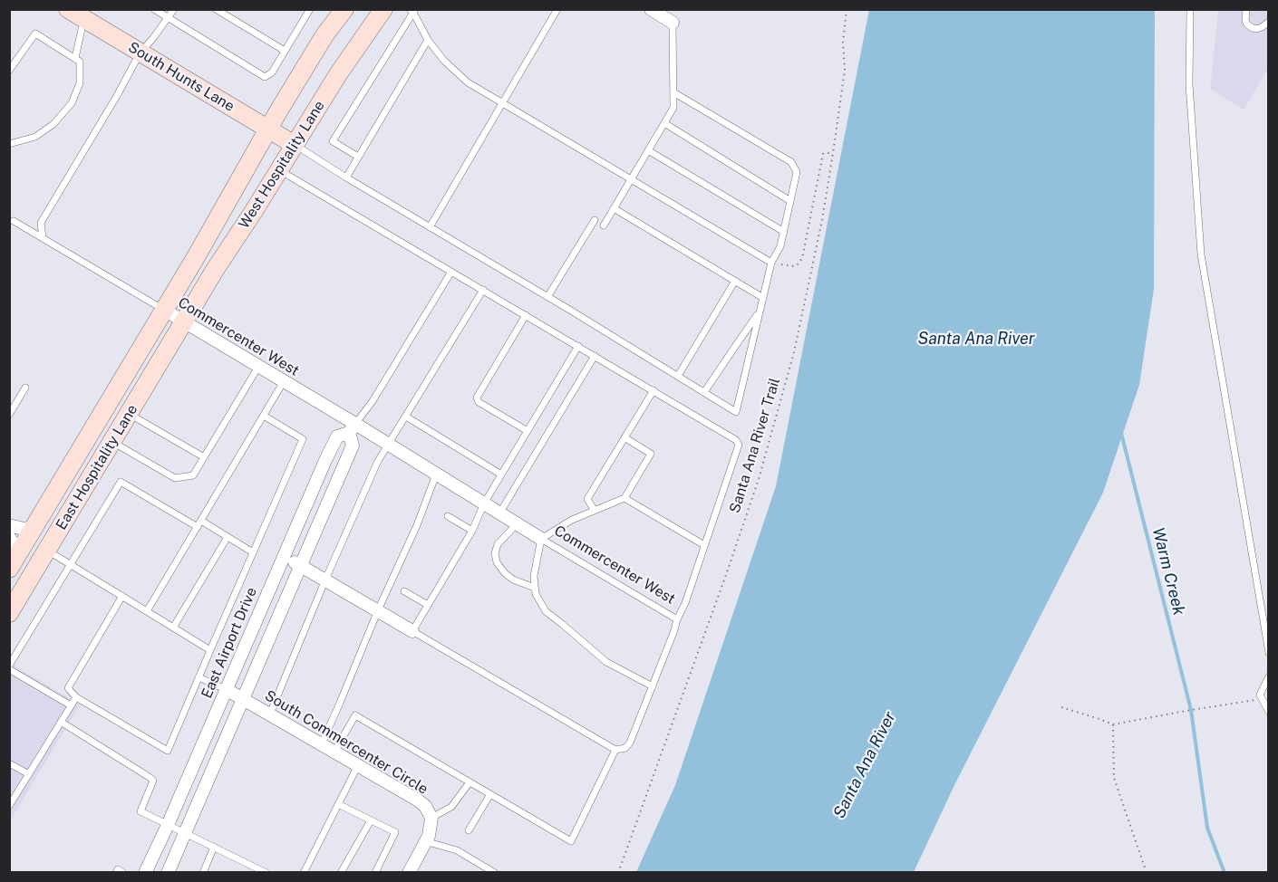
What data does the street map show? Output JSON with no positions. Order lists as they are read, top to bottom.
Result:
{
  "streets": {
    "main road": ["South Hunts Lane", "West Hospitality Lane", "East Hospitality Lane"],
    "street": ["Commercenter West", "East Airport Drive", "South Commercenter Circle"],
    "path": ["Santa Ana River Trail"]
  },
  "crossings": [
    ["South Hunts Lane", "West Hospitality Lane"],
    ["West Hospitality Lane", "Commercenter West"],
    ["West Hospitality Lane", "East Hospitality Lane"],
    ["Commercenter West", "East Hospitality Lane"],
    ["Commercenter West", "East Airport Drive"],
    ["East Airport Drive", "South Commercenter Circle"]
  ],
  "water": ["Santa Ana River", "Warm Creek"]
}
